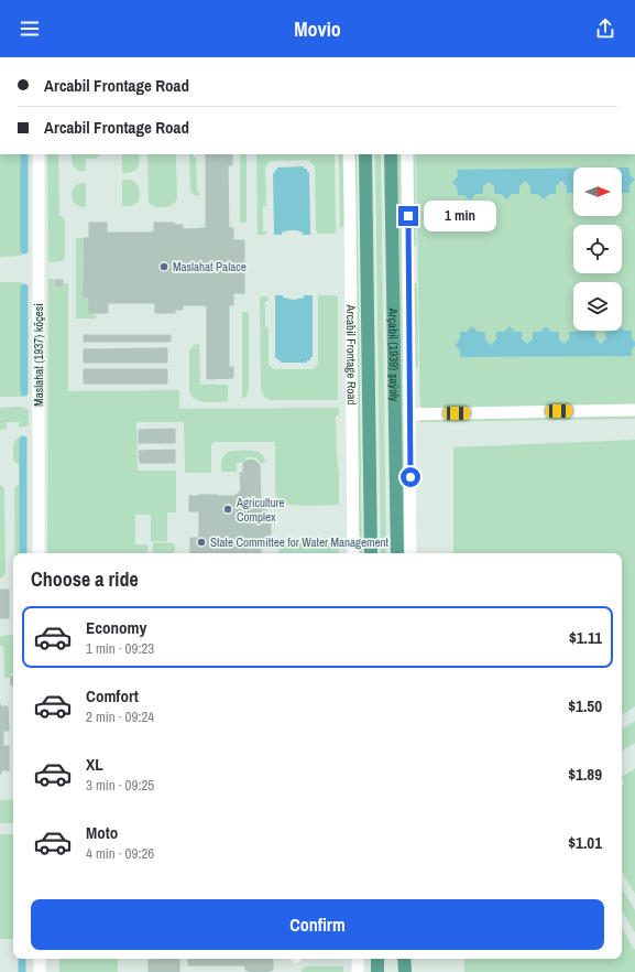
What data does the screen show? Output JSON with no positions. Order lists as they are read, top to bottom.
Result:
{
  "streets": {
    "main road": ["Arçabil (1939) şaýoly"],
    "street": ["Maslahat (1937) köçesi", "Arcabil Frontage Road"]
  },
  "places": ["Maslahat Palace", "Agriculture Complex", "State Committee for Water Management"],
  "north": "right",
  "page": {
    "header": "Movio",
    "banner": ["Arcabil Frontage Road", "Arcabil Frontage Road"],
    "bubble": "1 min",
    "heading": "Choose a ride",
    "list": [
      {
        "name": "Economy",
        "note": "1 min · 09:23",
        "value": "$1.11"
      },
      {
        "name": "Comfort",
        "note": "2 min · 09:24",
        "value": "$1.50"
      },
      {
        "name": "XL",
        "note": "3 min · 09:25",
        "value": "$1.89"
      },
      {
        "name": "Moto",
        "note": "4 min · 09:26",
        "value": "$1.01"
      }
    ],
    "buttons": "Confirm"
  }
}
